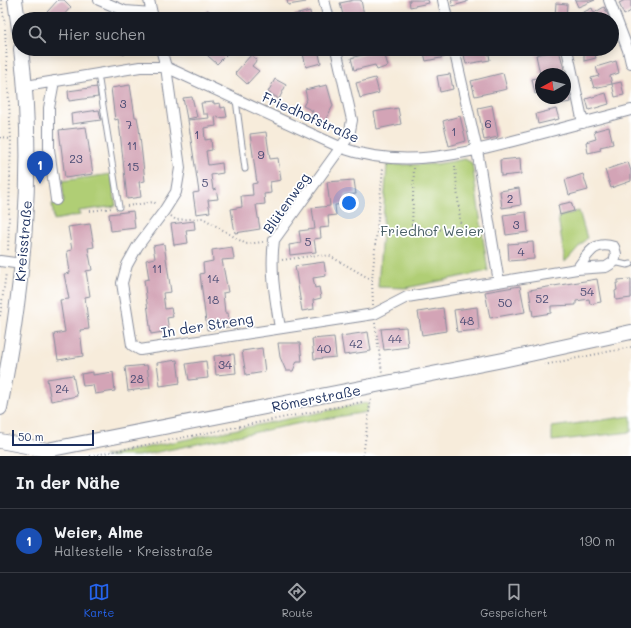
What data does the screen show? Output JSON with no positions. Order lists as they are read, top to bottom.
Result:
{
  "streets": {
    "street": [
      "Friedhofstraße",
      "Blütenweg",
      "Kreisstraße",
      "In der Streng",
      "Römerstraße"
    ]
  },
  "crossings": [
    ["Friedhofstraße", "Blütenweg"],
    ["Friedhofstraße", "Kreisstraße"],
    ["Friedhofstraße", "In der Streng"],
    ["Blütenweg", "In der Streng"]
  ],
  "parks": ["Friedhof Weier"],
  "house_numbers": [
    "3",
    "6",
    "7",
    "1",
    "1",
    "11",
    "9",
    "23",
    "15",
    "5",
    "2",
    "3",
    "5",
    "4",
    "11",
    "14",
    "54",
    "52",
    "18",
    "50",
    "48",
    "44",
    "42",
    "40",
    "34",
    "28",
    "24"
  ],
  "scale_bar": "50 m",
  "north": "left",
  "page": {
    "search": "Hier suchen",
    "pins": "1",
    "scale": "50 m",
    "heading": "In der Nähe",
    "list": [
      {
        "mark": "1",
        "name": "Weier, Alme",
        "note": "Haltestelle · Kreisstraße",
        "value": "190 m"
      }
    ],
    "nav": ["Karte", "Route", "Gespeichert"]
  }
}
